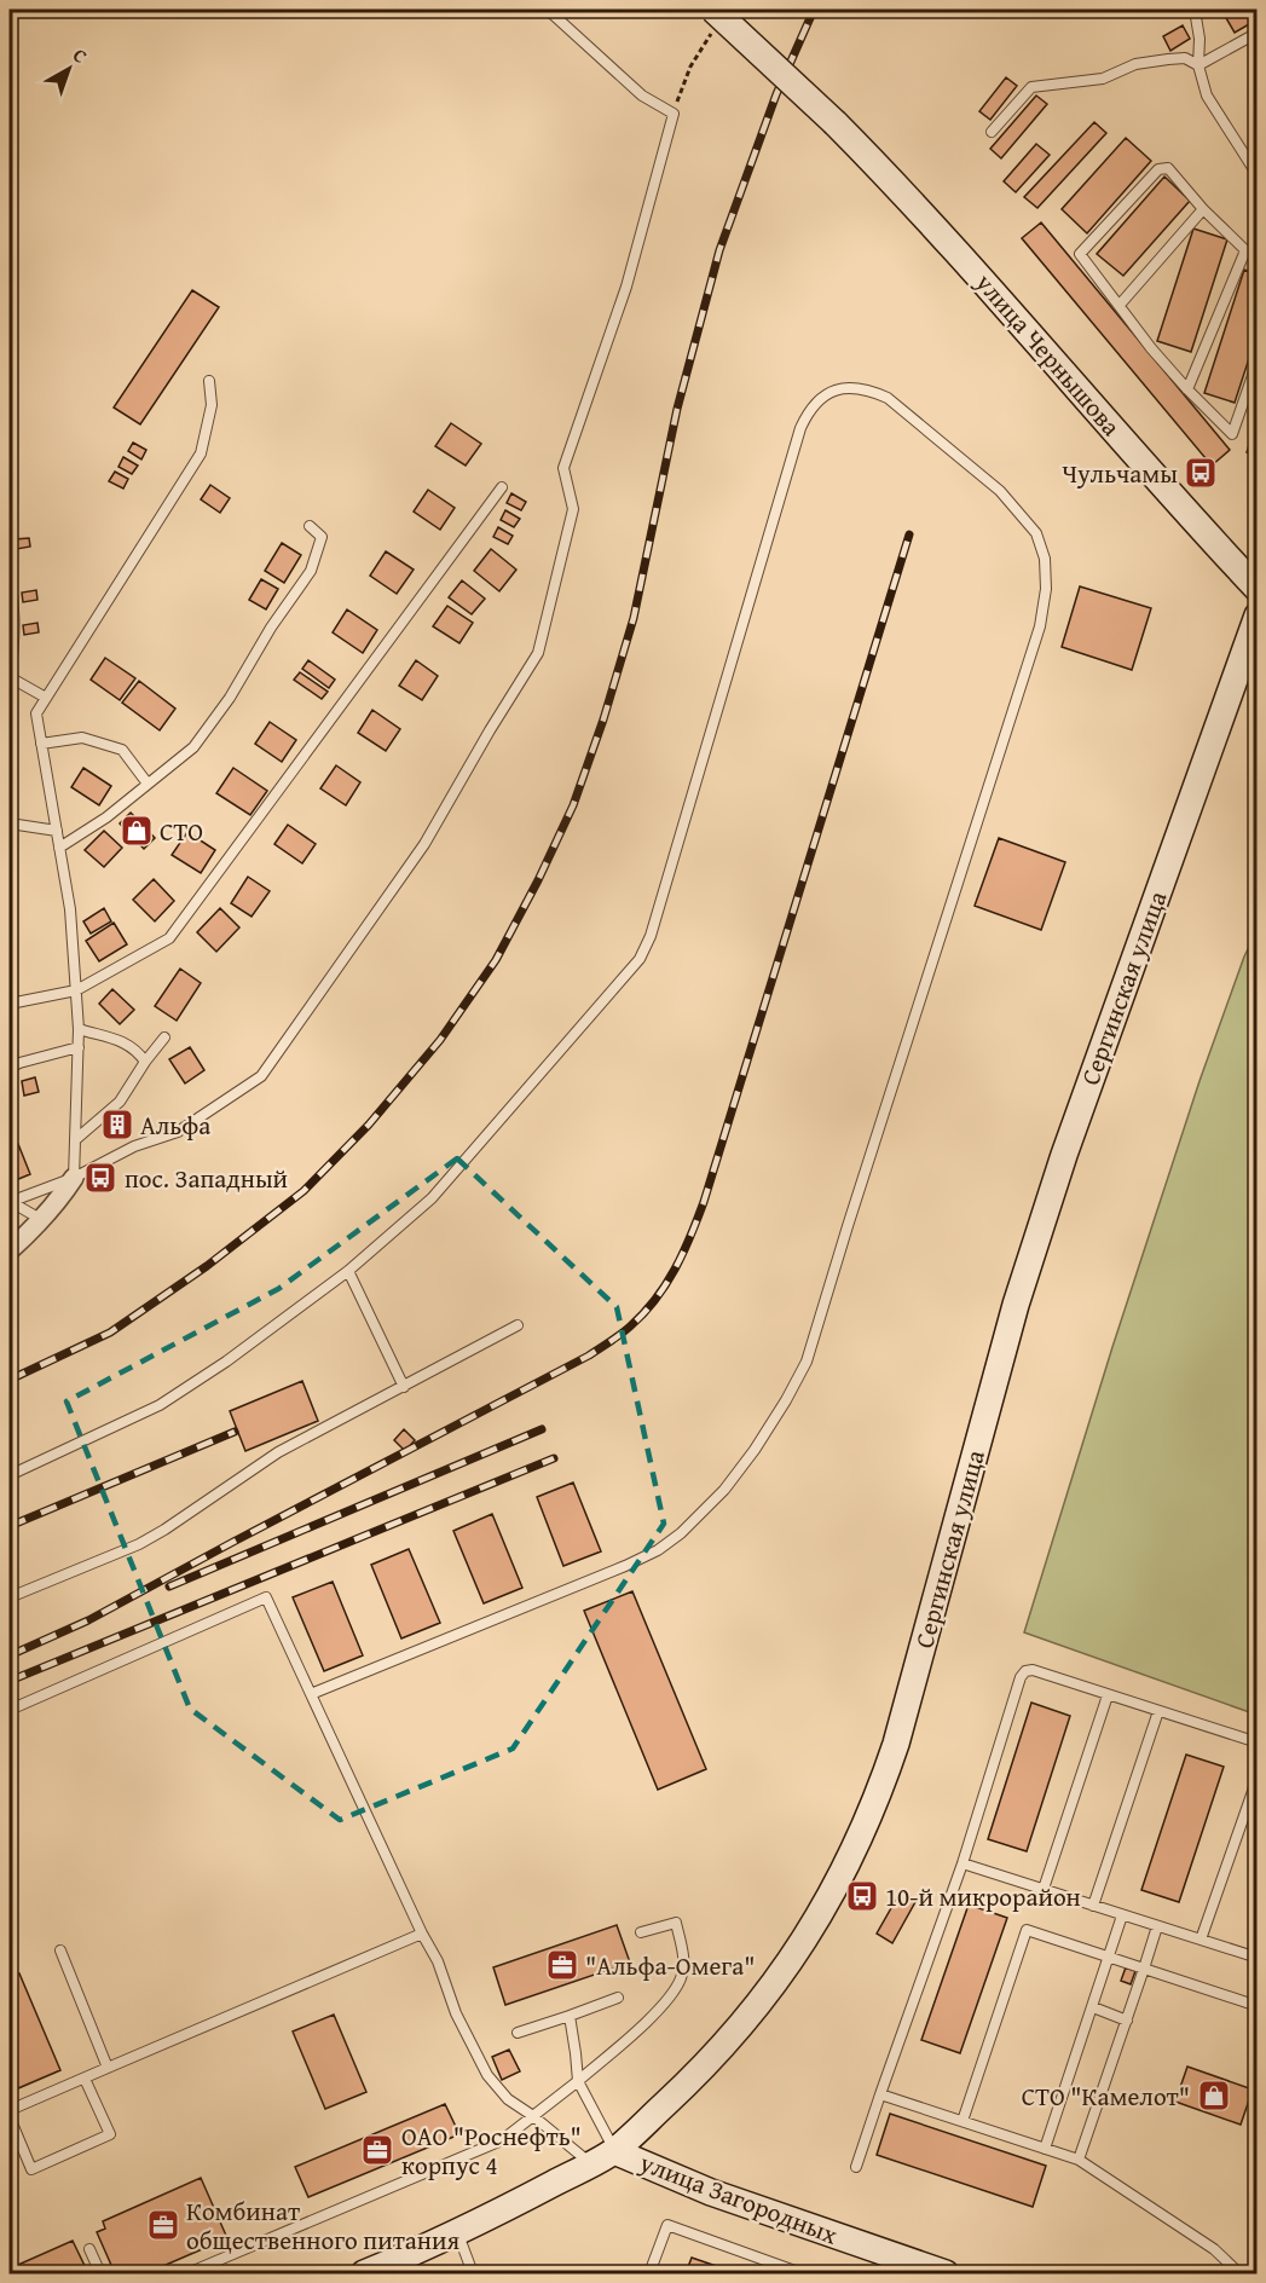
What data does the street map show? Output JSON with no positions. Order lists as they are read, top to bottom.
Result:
{
  "streets": {
    "main road": ["улица Чернышова", "Сергинская улица", "улица Загородных"]
  },
  "crossings": [
    ["Сергинская улица", "улица Загородных"]
  ],
  "places": {
    "bus stop": ["Чульчамы", "пос. Западный", "10-й микрорайон"],
    "shop": ["СТО", "СТО \"Камелот\""],
    "building": ["Альфа"],
    "office": ["\"Альфа-Омега\"", "ОАО \"Роснефть\" корпус 4", "Комбинат общественного питания"]
  },
  "north": "top right"
}
